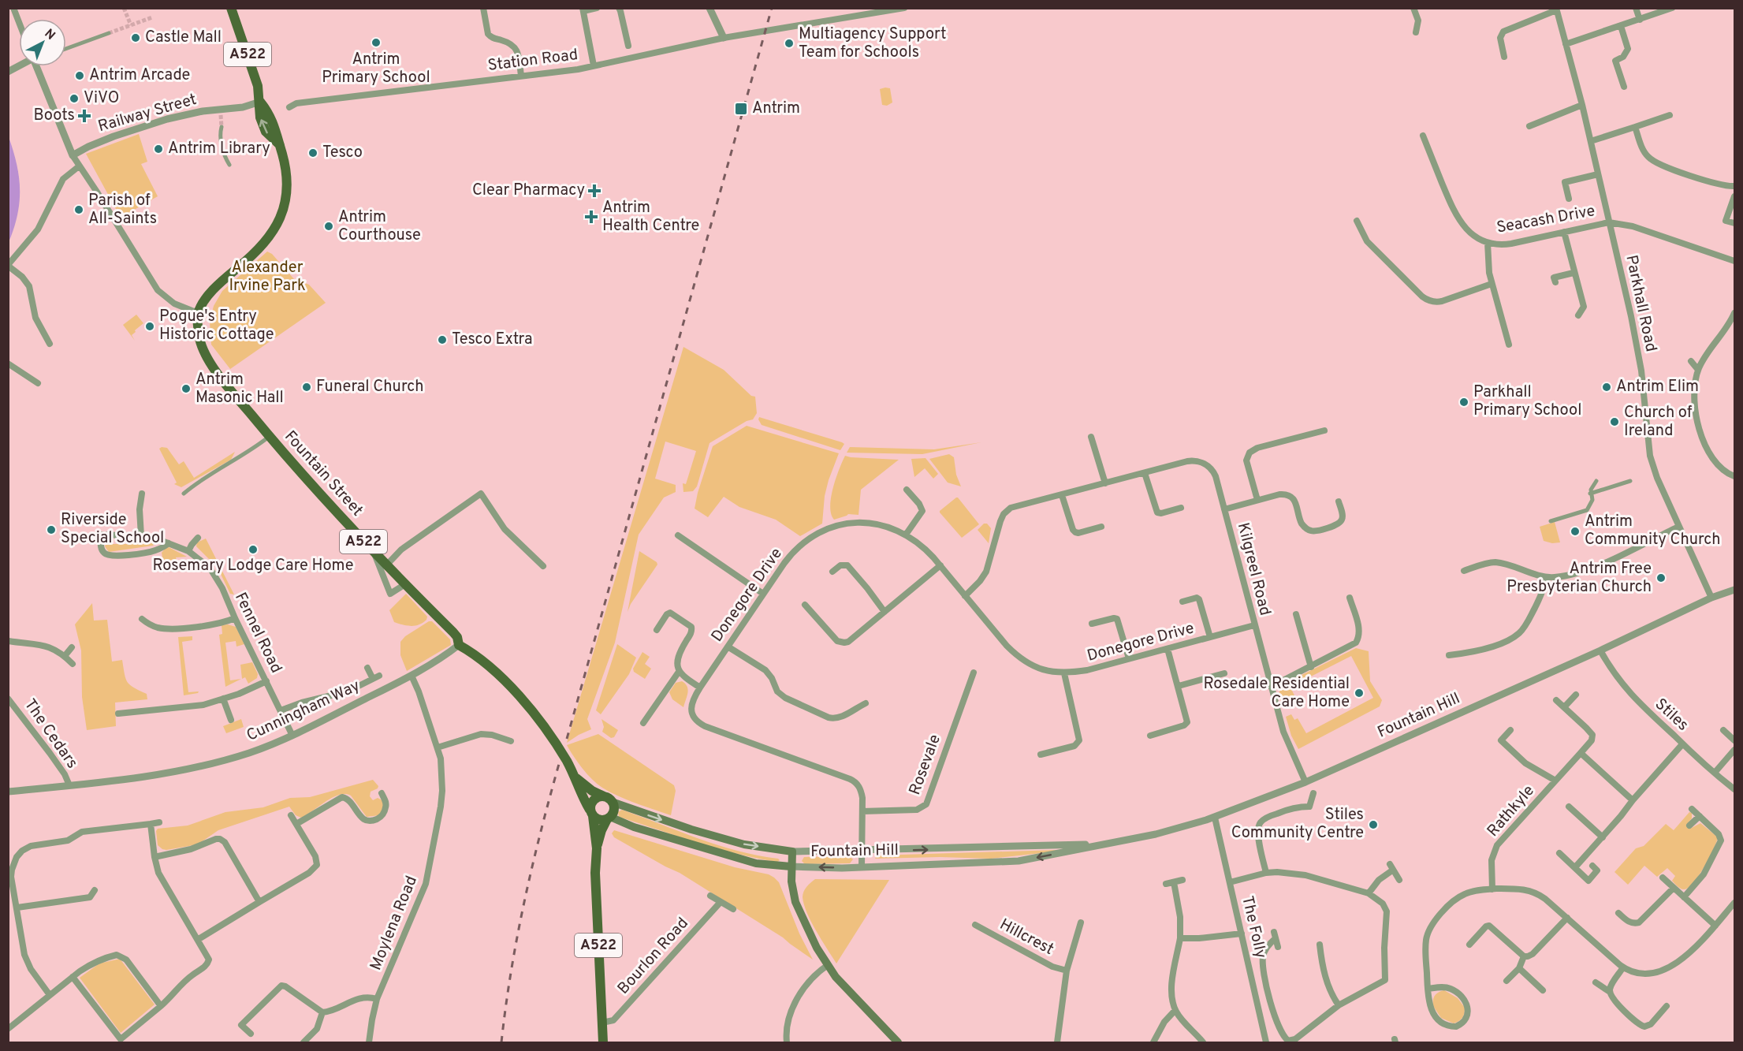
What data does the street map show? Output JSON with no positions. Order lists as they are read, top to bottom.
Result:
{
  "streets": {
    "main road": ["A522", "Fountain Street", "Fountain Hill"],
    "street": [
      "Station Road",
      "Railway Street",
      "Seacash Drive",
      "Parkhall Road",
      "Kilgreel Road",
      "Donegore Drive",
      "Fennel Road",
      "Cunningham Way",
      "Stiles",
      "The Cedars",
      "Rosevale",
      "Rathkyle",
      "Moylena Road",
      "The Folly",
      "Hillcrest",
      "Bourlon Road"
    ]
  },
  "crossings": [
    ["A522", "Railway Street"],
    ["A522", "Fountain Street"],
    ["A522", "Fountain Hill"],
    ["A522", "Bourlon Road"],
    ["Seacash Drive", "Parkhall Road"],
    ["Parkhall Road", "Fountain Hill"],
    ["Fountain Street", "Cunningham Way"],
    ["Fountain Street", "Fountain Hill"],
    ["Kilgreel Road", "Donegore Drive"],
    ["Kilgreel Road", "Fountain Hill"],
    ["Donegore Drive", "Fountain Hill"],
    ["Donegore Drive", "Rosevale"],
    ["Fennel Road", "Cunningham Way"],
    ["Cunningham Way", "The Cedars"],
    ["Cunningham Way", "Moylena Road"],
    ["Stiles", "Fountain Hill"],
    ["Fountain Hill", "The Folly"]
  ],
  "parks": ["Alexander Irvine Park"],
  "places": {
    "other": [
      "Castle Mall",
      "Antrim Primary School",
      "Multiagency Support Team for Schools",
      "Antrim Arcade",
      "ViVO",
      "Antrim Library",
      "Tesco",
      "Parish of All-Saints",
      "Antrim Courthouse",
      "Pogue's Entry Historic Cottage",
      "Tesco Extra",
      "Funeral Church",
      "Antrim Elim",
      "Antrim Masonic Hall",
      "Parkhall Primary School",
      "Church of Ireland",
      "Riverside Special School",
      "Antrim Community Church",
      "Rosemary Lodge Care Home",
      "Antrim Free Presbyterian Church",
      "Rosedale Residential Care Home",
      "Stiles Community Centre"
    ],
    "transit": ["Antrim"],
    "health": ["Boots", "Clear Pharmacy", "Antrim Health Centre"]
  },
  "north": "top right"
}
